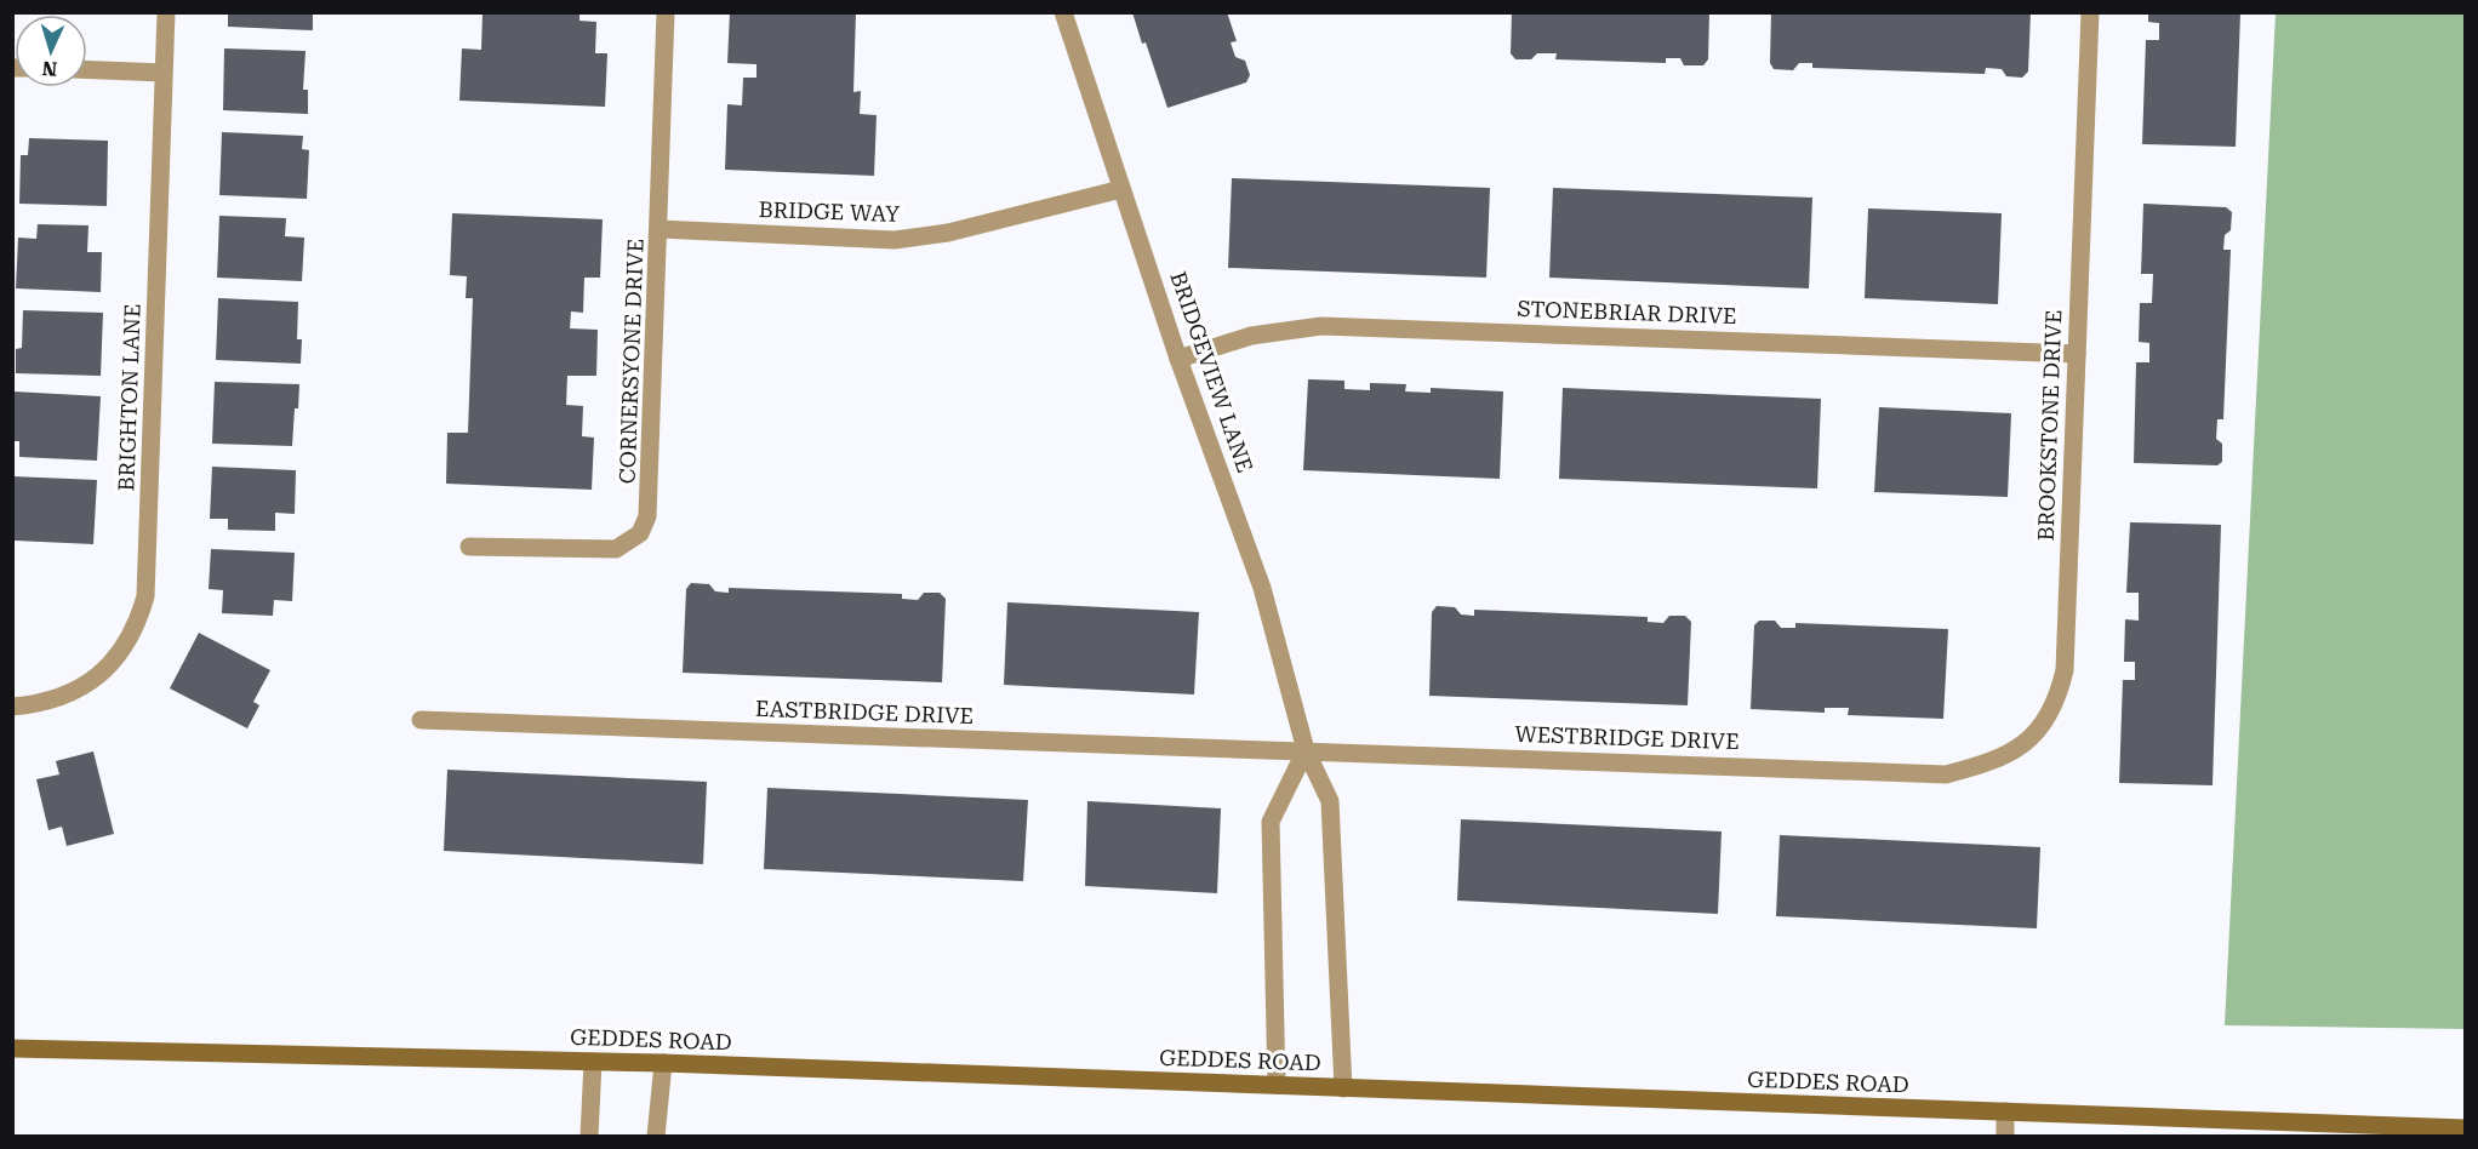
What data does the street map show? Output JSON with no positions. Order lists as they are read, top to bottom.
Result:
{
  "streets": {
    "main road": ["GEDDES ROAD"],
    "street": [
      "BRIDGE WAY",
      "STONEBRIAR DRIVE",
      "CORNERSYONE DRIVE",
      "BRIDGEVIEW LANE",
      "BRIGHTON LANE",
      "BROOKSTONE DRIVE",
      "EASTBRIDGE DRIVE",
      "WESTBRIDGE DRIVE"
    ]
  },
  "crossings": [
    ["BRIDGE WAY", "CORNERSYONE DRIVE"],
    ["BRIDGE WAY", "BRIDGEVIEW LANE"],
    ["STONEBRIAR DRIVE", "BRIDGEVIEW LANE"],
    ["STONEBRIAR DRIVE", "BROOKSTONE DRIVE"],
    ["BRIDGEVIEW LANE", "EASTBRIDGE DRIVE"],
    ["BRIDGEVIEW LANE", "WESTBRIDGE DRIVE"],
    ["BRIDGEVIEW LANE", "GEDDES ROAD"],
    ["BROOKSTONE DRIVE", "WESTBRIDGE DRIVE"],
    ["EASTBRIDGE DRIVE", "WESTBRIDGE DRIVE"]
  ],
  "north": "bottom"
}
